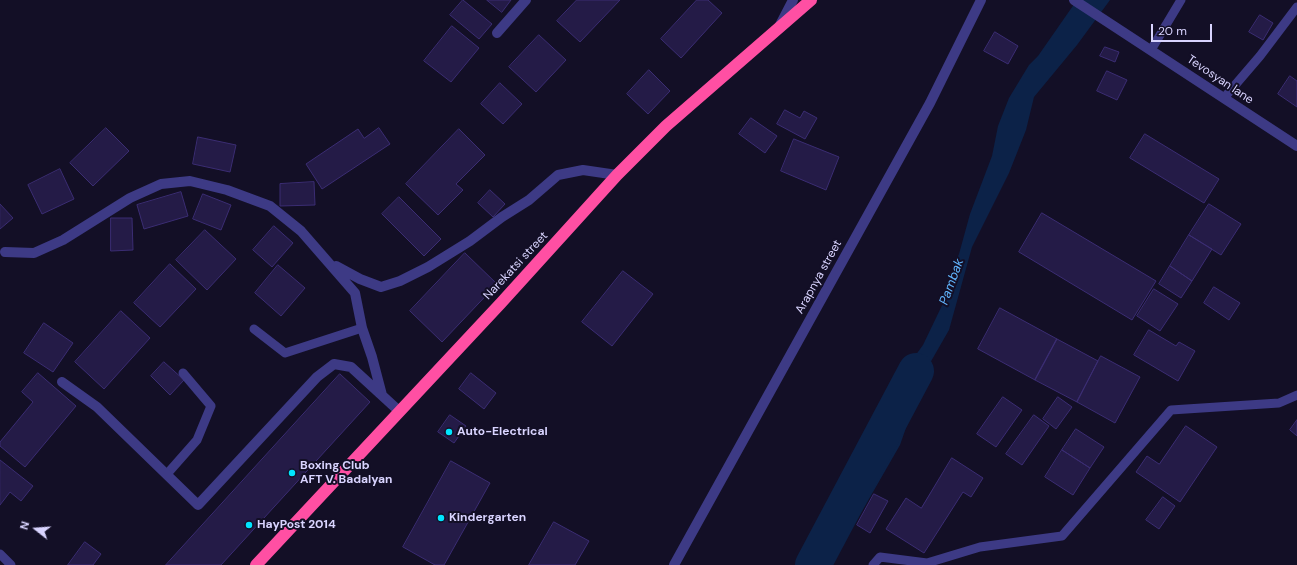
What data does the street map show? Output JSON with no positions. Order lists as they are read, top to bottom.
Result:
{
  "streets": {
    "highway": ["Narekatsi street"],
    "street": ["Tevosyan lane", "Arapnya street"]
  },
  "water": ["Pambak"],
  "places": [
    "Auto-Electrical",
    "Boxing Club AFT V. Badalyan",
    "Kindergarten",
    "HayPost 2014"
  ],
  "scale_bar": "20 m",
  "north": "left"
}
